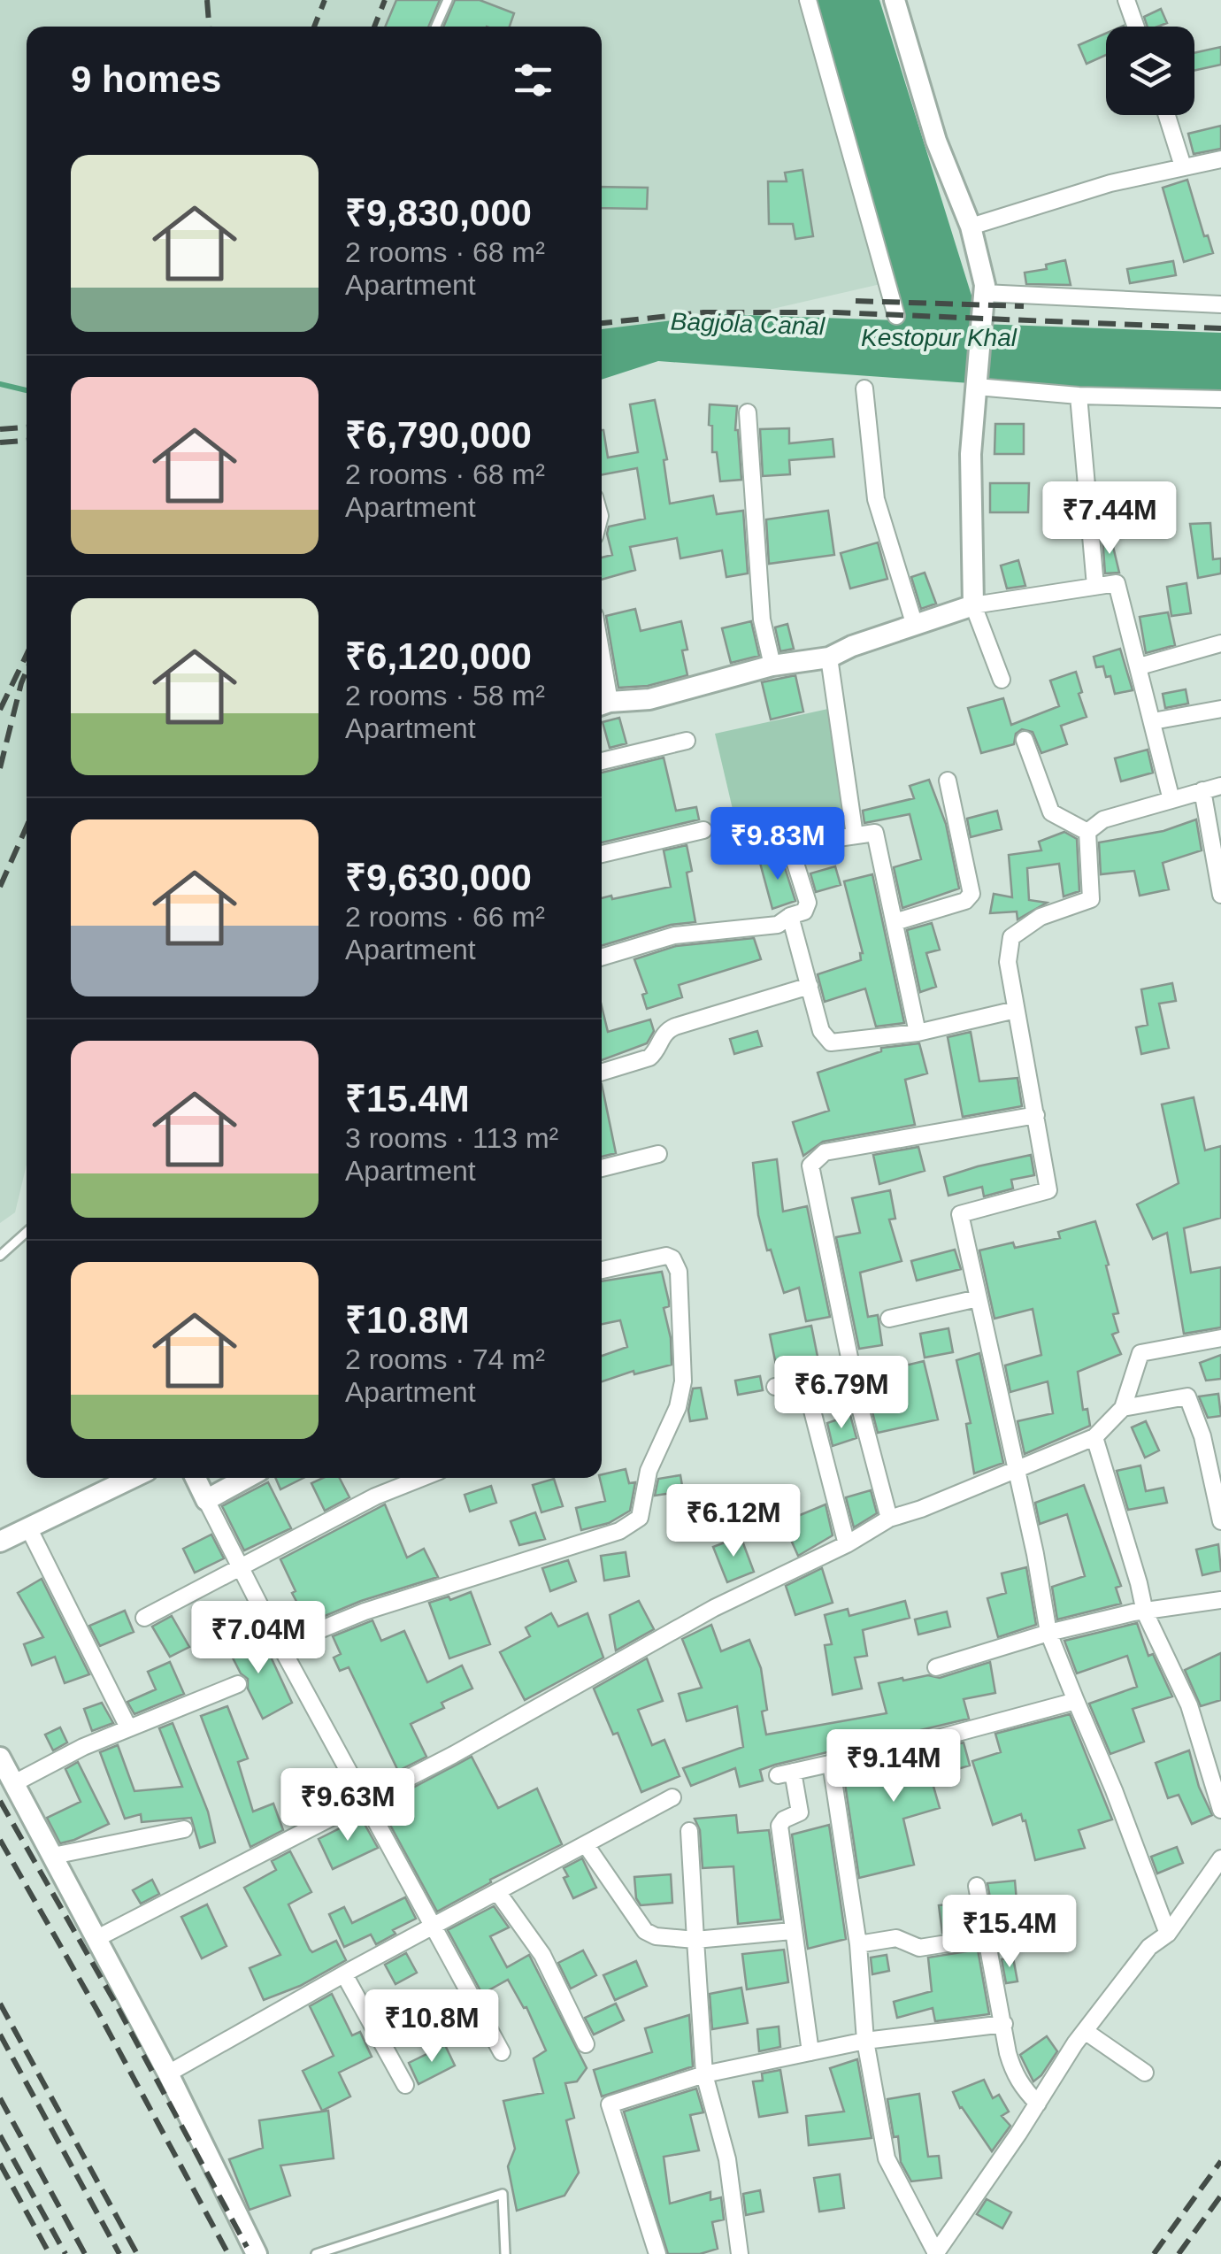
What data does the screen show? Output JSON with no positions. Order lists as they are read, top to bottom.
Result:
{
  "water": ["Bagjola Canal", "Kestopur Khal"],
  "page": {
    "heading": "9 homes",
    "list": [
      {
        "name": "₹9,830,000",
        "note": "2 rooms · 68 m² · Apartment"
      },
      {
        "name": "₹6,790,000",
        "note": "2 rooms · 68 m² · Apartment"
      },
      {
        "name": "₹6,120,000",
        "note": "2 rooms · 58 m² · Apartment"
      },
      {
        "name": "₹9,630,000",
        "note": "2 rooms · 66 m² · Apartment"
      },
      {
        "name": "₹15.4M",
        "note": "3 rooms · 113 m² · Apartment"
      },
      {
        "name": "₹10.8M",
        "note": "2 rooms · 74 m² · Apartment"
      }
    ],
    "price": [
      "₹7.44M",
      "₹9.83M",
      "₹6.79M",
      "₹6.12M",
      "₹7.04M",
      "₹9.14M",
      "₹9.63M",
      "₹15.4M",
      "₹10.8M"
    ]
  }
}
